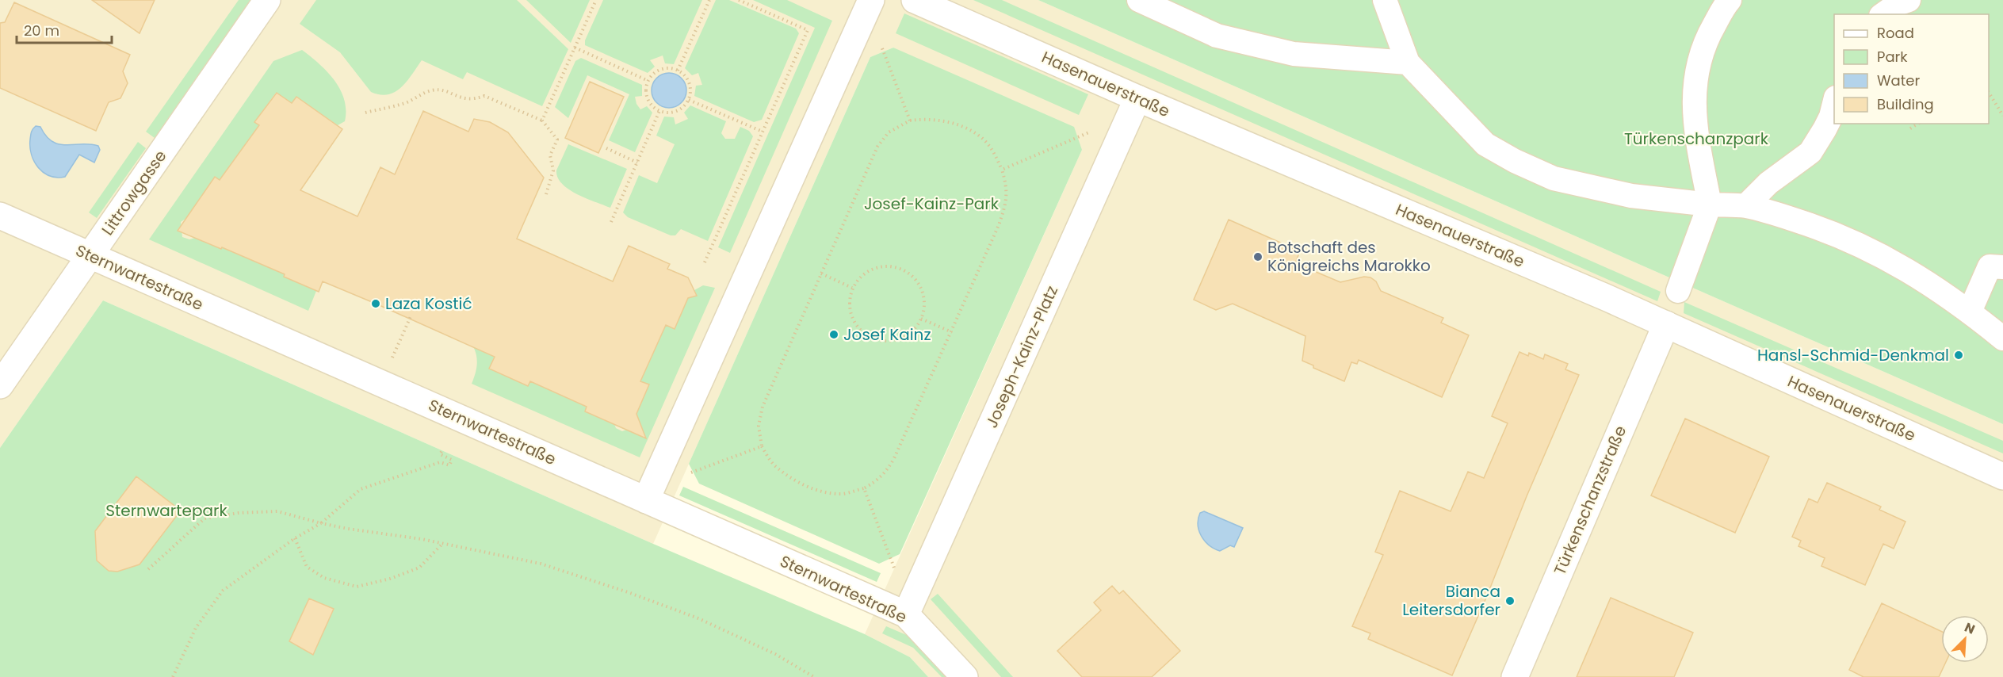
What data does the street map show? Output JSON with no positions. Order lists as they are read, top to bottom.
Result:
{
  "streets": {
    "street": [
      "Hasenauerstraße",
      "Littrowgasse",
      "Sternwartestraße",
      "Joseph-Kainz-Platz",
      "Türkenschanzstraße"
    ]
  },
  "crossings": [
    ["Hasenauerstraße", "Joseph-Kainz-Platz"],
    ["Hasenauerstraße", "Türkenschanzstraße"],
    ["Littrowgasse", "Sternwartestraße"],
    ["Sternwartestraße", "Joseph-Kainz-Platz"]
  ],
  "parks": ["Türkenschanzpark", "Josef-Kainz-Park", "Sternwartepark"],
  "places": [
    "Botschaft des Königreichs Marokko",
    "Laza Kostić",
    "Josef Kainz",
    "Hansl-Schmid-Denkmal",
    "Bianca Leitersdorfer"
  ],
  "legend": [
    "Road",
    "Park",
    "Water",
    "Building"
  ],
  "scale_bar": "20 m",
  "north": "top right"
}
